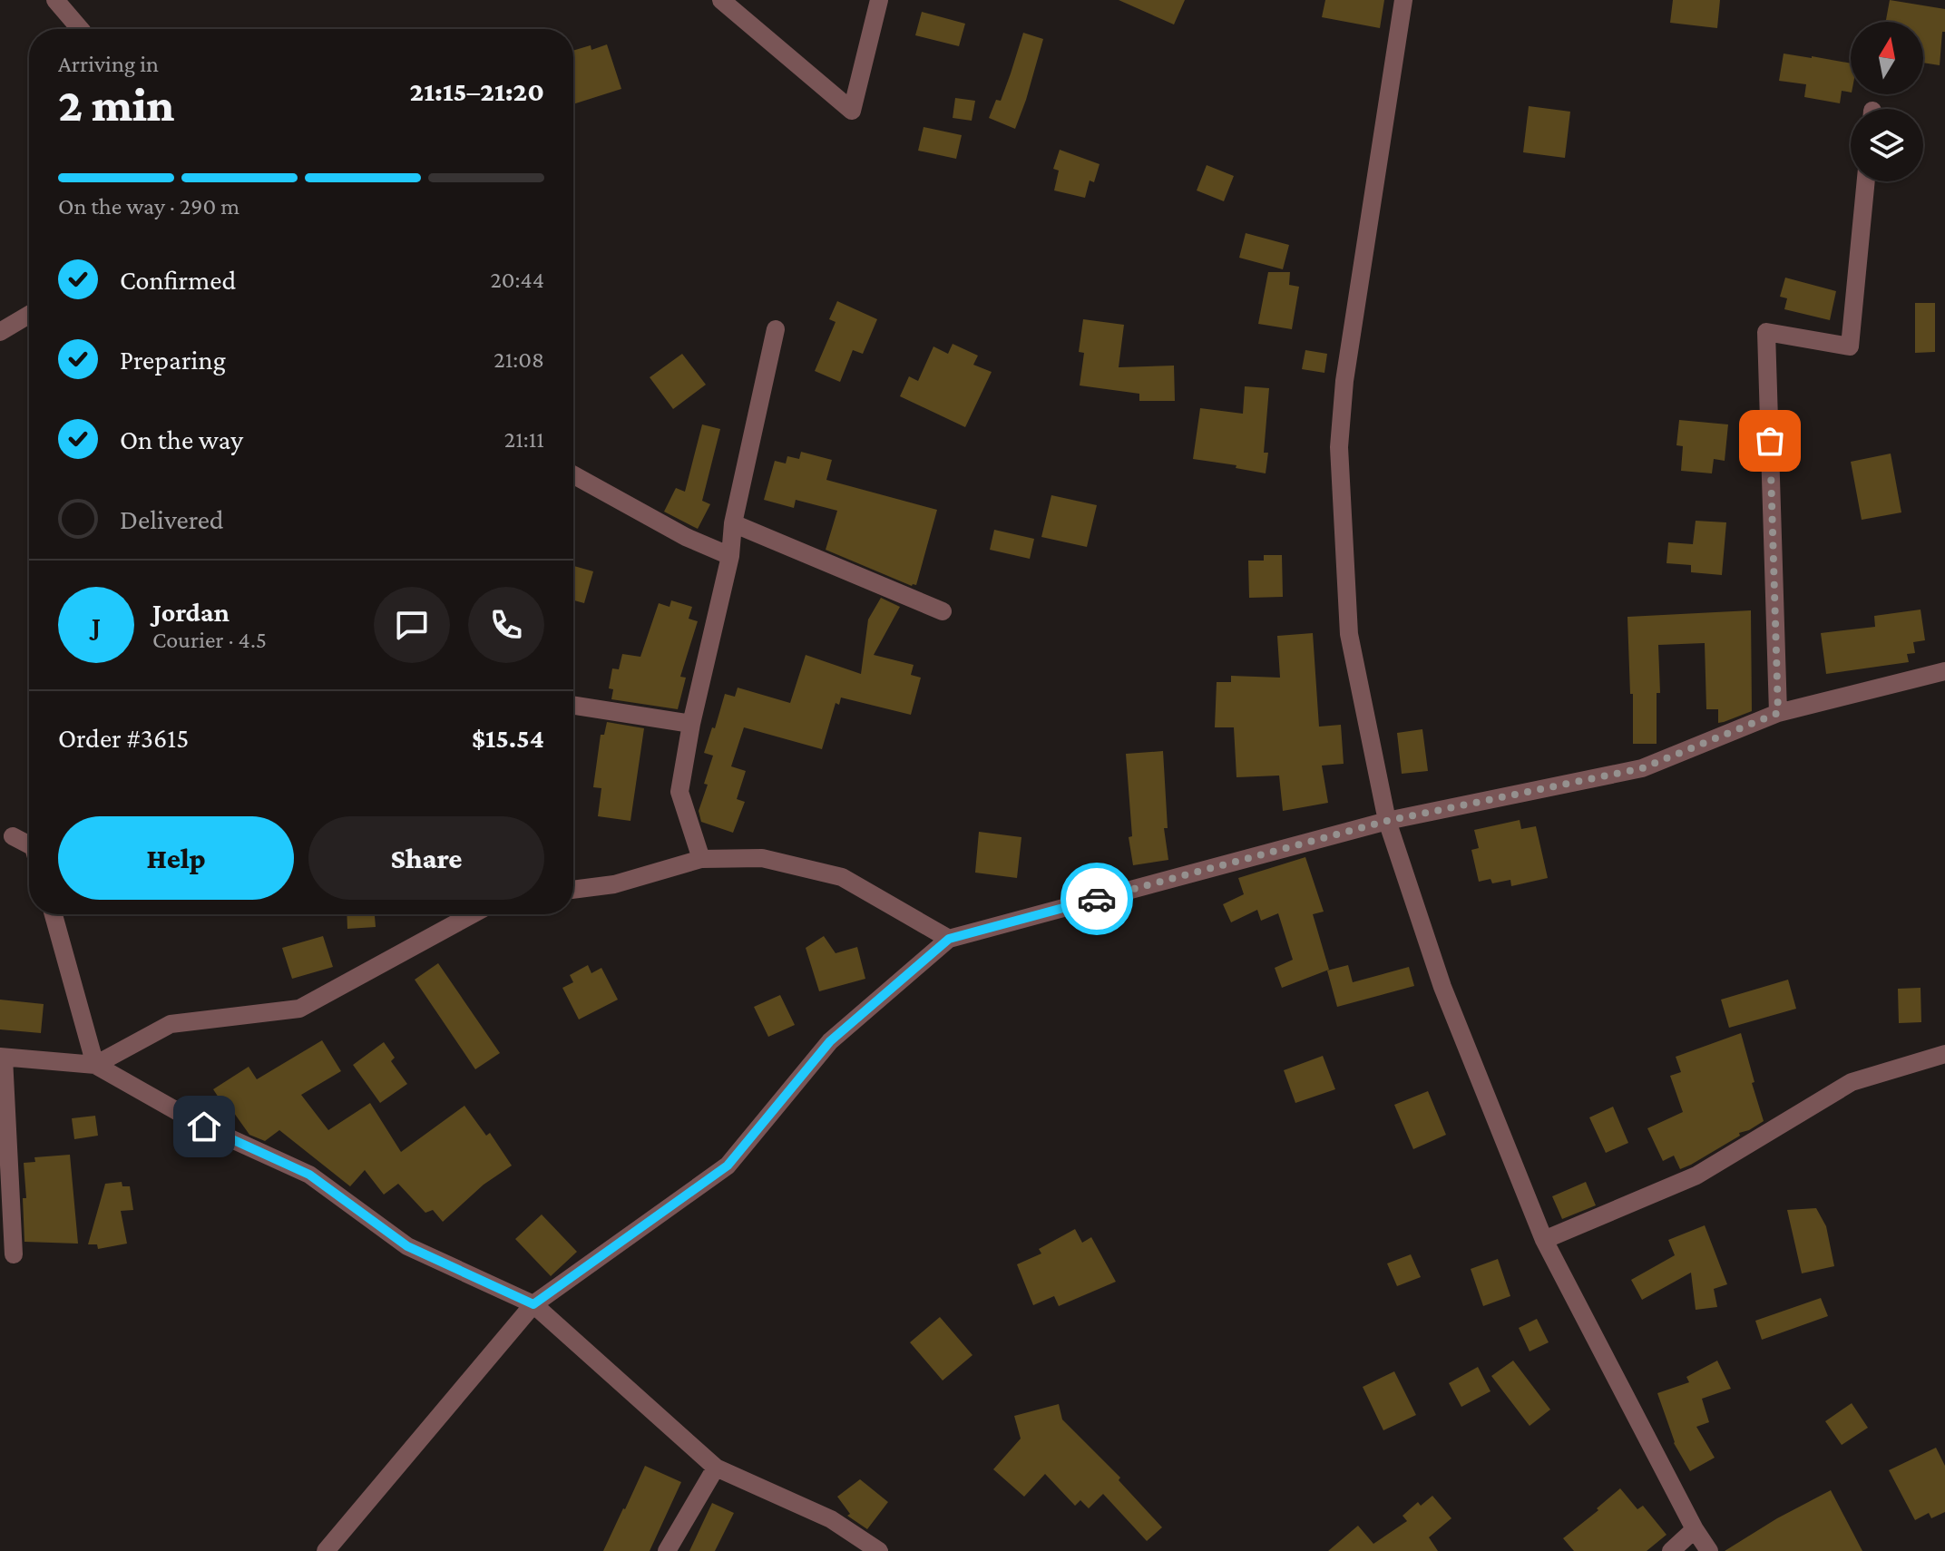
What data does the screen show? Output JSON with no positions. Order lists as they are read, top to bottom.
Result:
{
  "north": "top",
  "page": {
    "heading": ["2 min", "Arriving in", "21:15–21:20"],
    "panel": [
      "Jordan",
      "Courier · 4.5",
      "Order #3615",
      "$15.54"
    ],
    "bar": "On the way · 290 m",
    "list": [
      ["Confirmed", "20:44"],
      ["Preparing", "21:08"],
      ["On the way", "21:11"],
      "Delivered"
    ],
    "round": "J",
    "buttons": ["Help", "Share"]
  }
}
